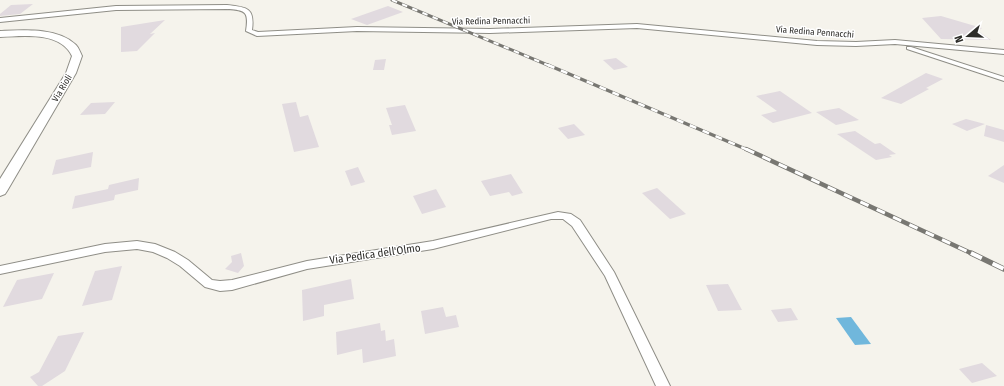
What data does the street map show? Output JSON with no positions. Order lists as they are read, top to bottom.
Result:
{
  "streets": {
    "main road": ["Via Rioli"],
    "street": ["Via Redina Pennacchi", "Via Pedica dell'Olmo"]
  },
  "north": "left"
}
